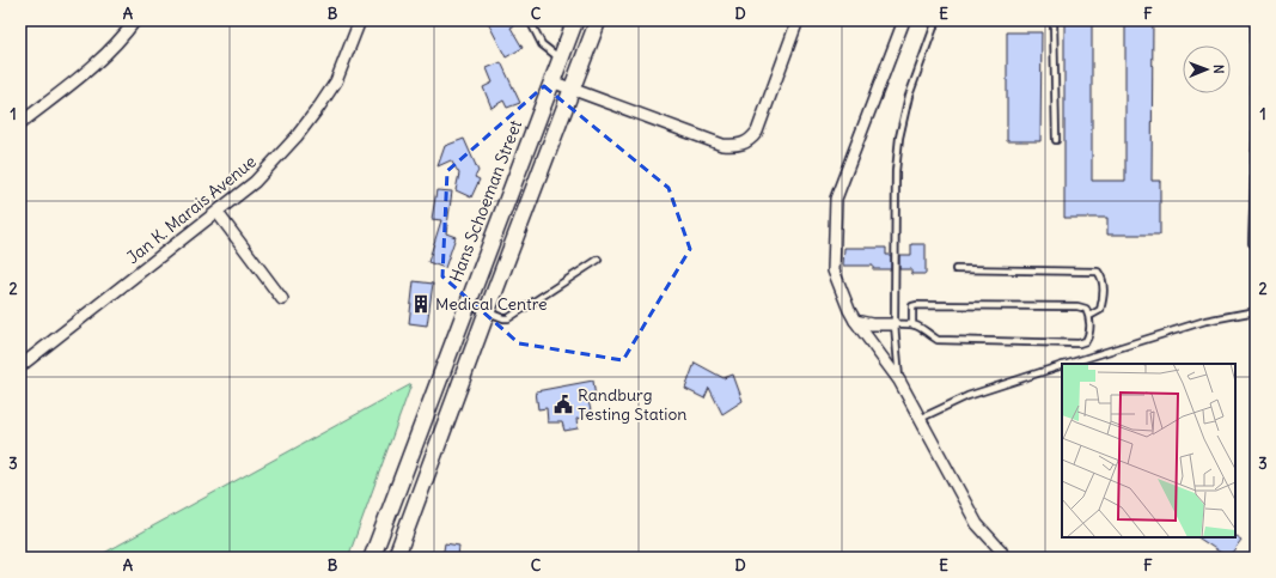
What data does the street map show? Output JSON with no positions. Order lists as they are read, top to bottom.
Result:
{
  "streets": {
    "main road": ["Hans Schoeman Street"],
    "street": ["Jan K. Marais Avenue"]
  },
  "places": {
    "building": ["Medical Centre"],
    "public building": ["Randburg Testing Station"]
  },
  "north": "right",
  "grid": {
    "columns": [
      "A",
      "B",
      "C",
      "D",
      "E",
      "F"
    ],
    "rows": ["1", "2", "3"]
  }
}
